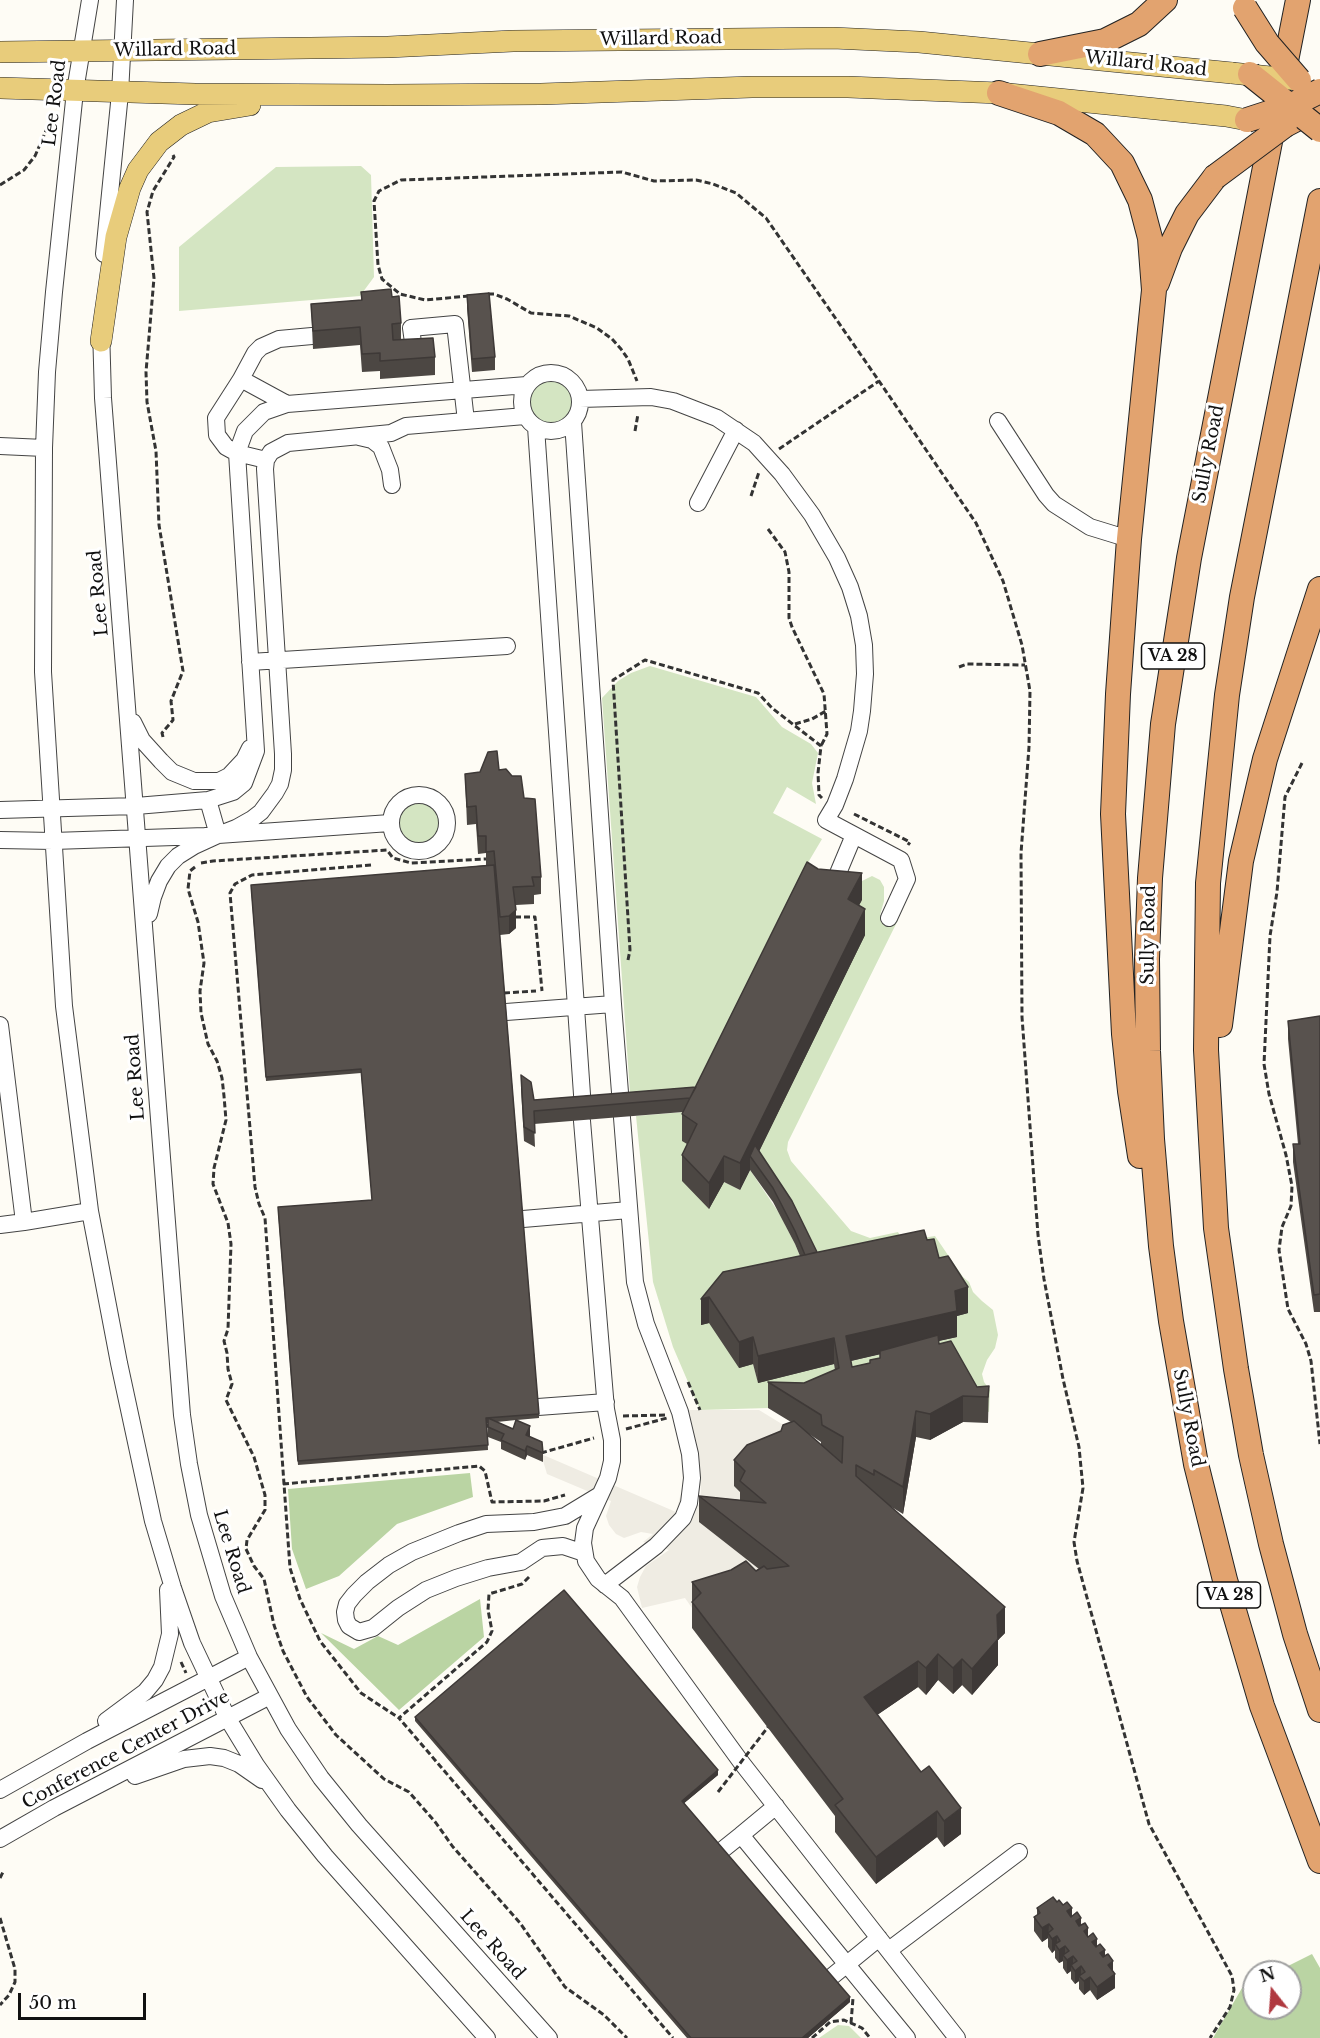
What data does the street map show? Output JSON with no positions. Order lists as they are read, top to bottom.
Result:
{
  "streets": {
    "highway": ["Sully Road", "VA 28"],
    "main road": ["Willard Road"],
    "street": ["Lee Road", "Conference Center Drive"]
  },
  "crossings": [
    ["Willard Road", "Lee Road"],
    ["Lee Road", "Conference Center Drive"]
  ],
  "scale_bar": "50 m",
  "north": "top"
}
